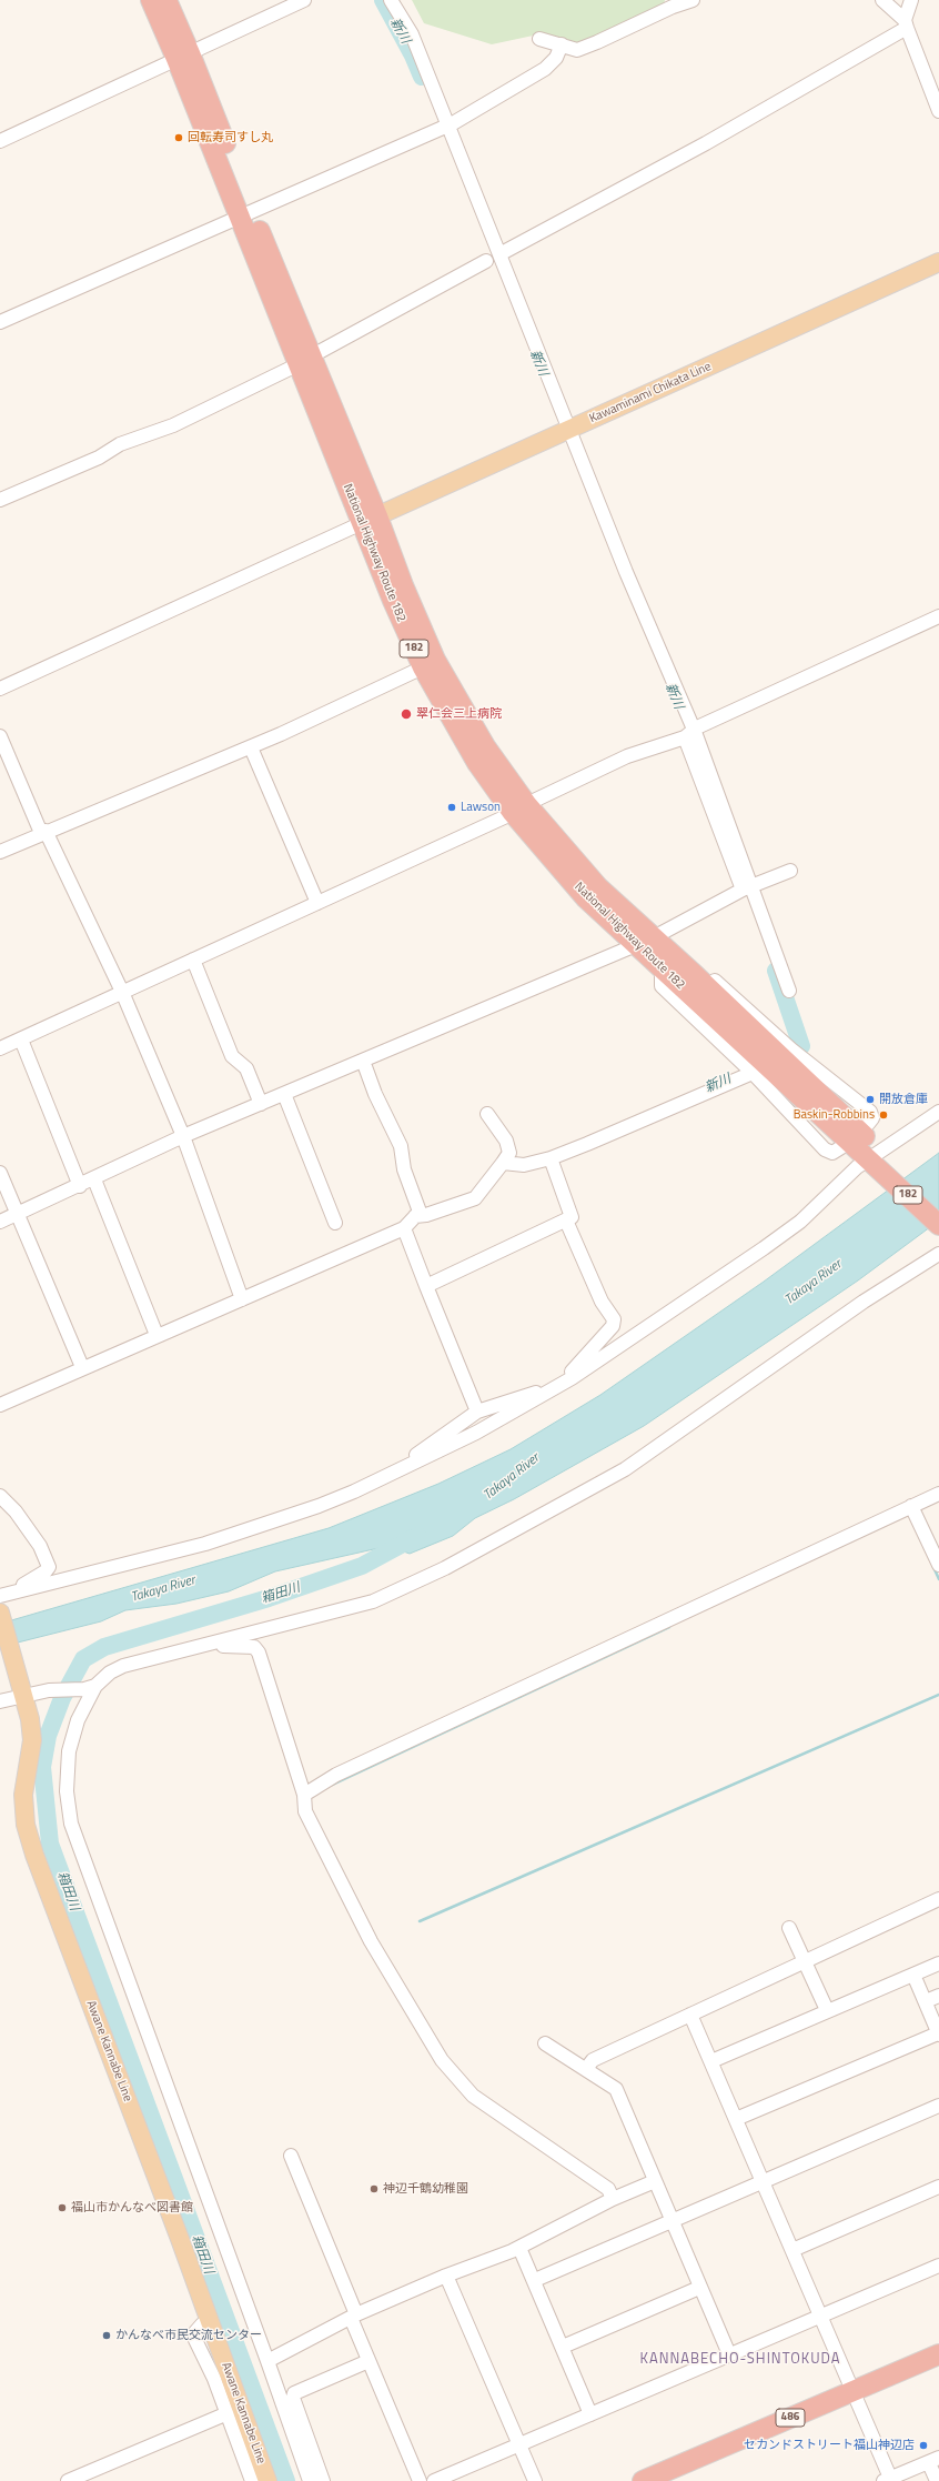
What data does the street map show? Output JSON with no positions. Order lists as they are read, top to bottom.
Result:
{
  "streets": {
    "highway": ["National Highway Route 182", "182", "486"],
    "main road": ["Kawaminami Chikata Line", "Awane Kannabe Line"]
  },
  "crossings": [
    ["Kawaminami Chikata Line", "National Highway Route 182"]
  ],
  "districts": ["KANNABECHO-SHINTOKUDA"],
  "water": ["新川", "Takaya River", "箱田川"],
  "places": [
    "回転寿司すし丸",
    "翠仁会三上病院",
    "Lawson",
    "開放倉庫",
    "Baskin-Robbins",
    "神辺千鶴幼稚園",
    "福山市かんなべ図書館",
    "かんなべ市民交流センター",
    "セカンドストリート福山神辺店"
  ]
}
